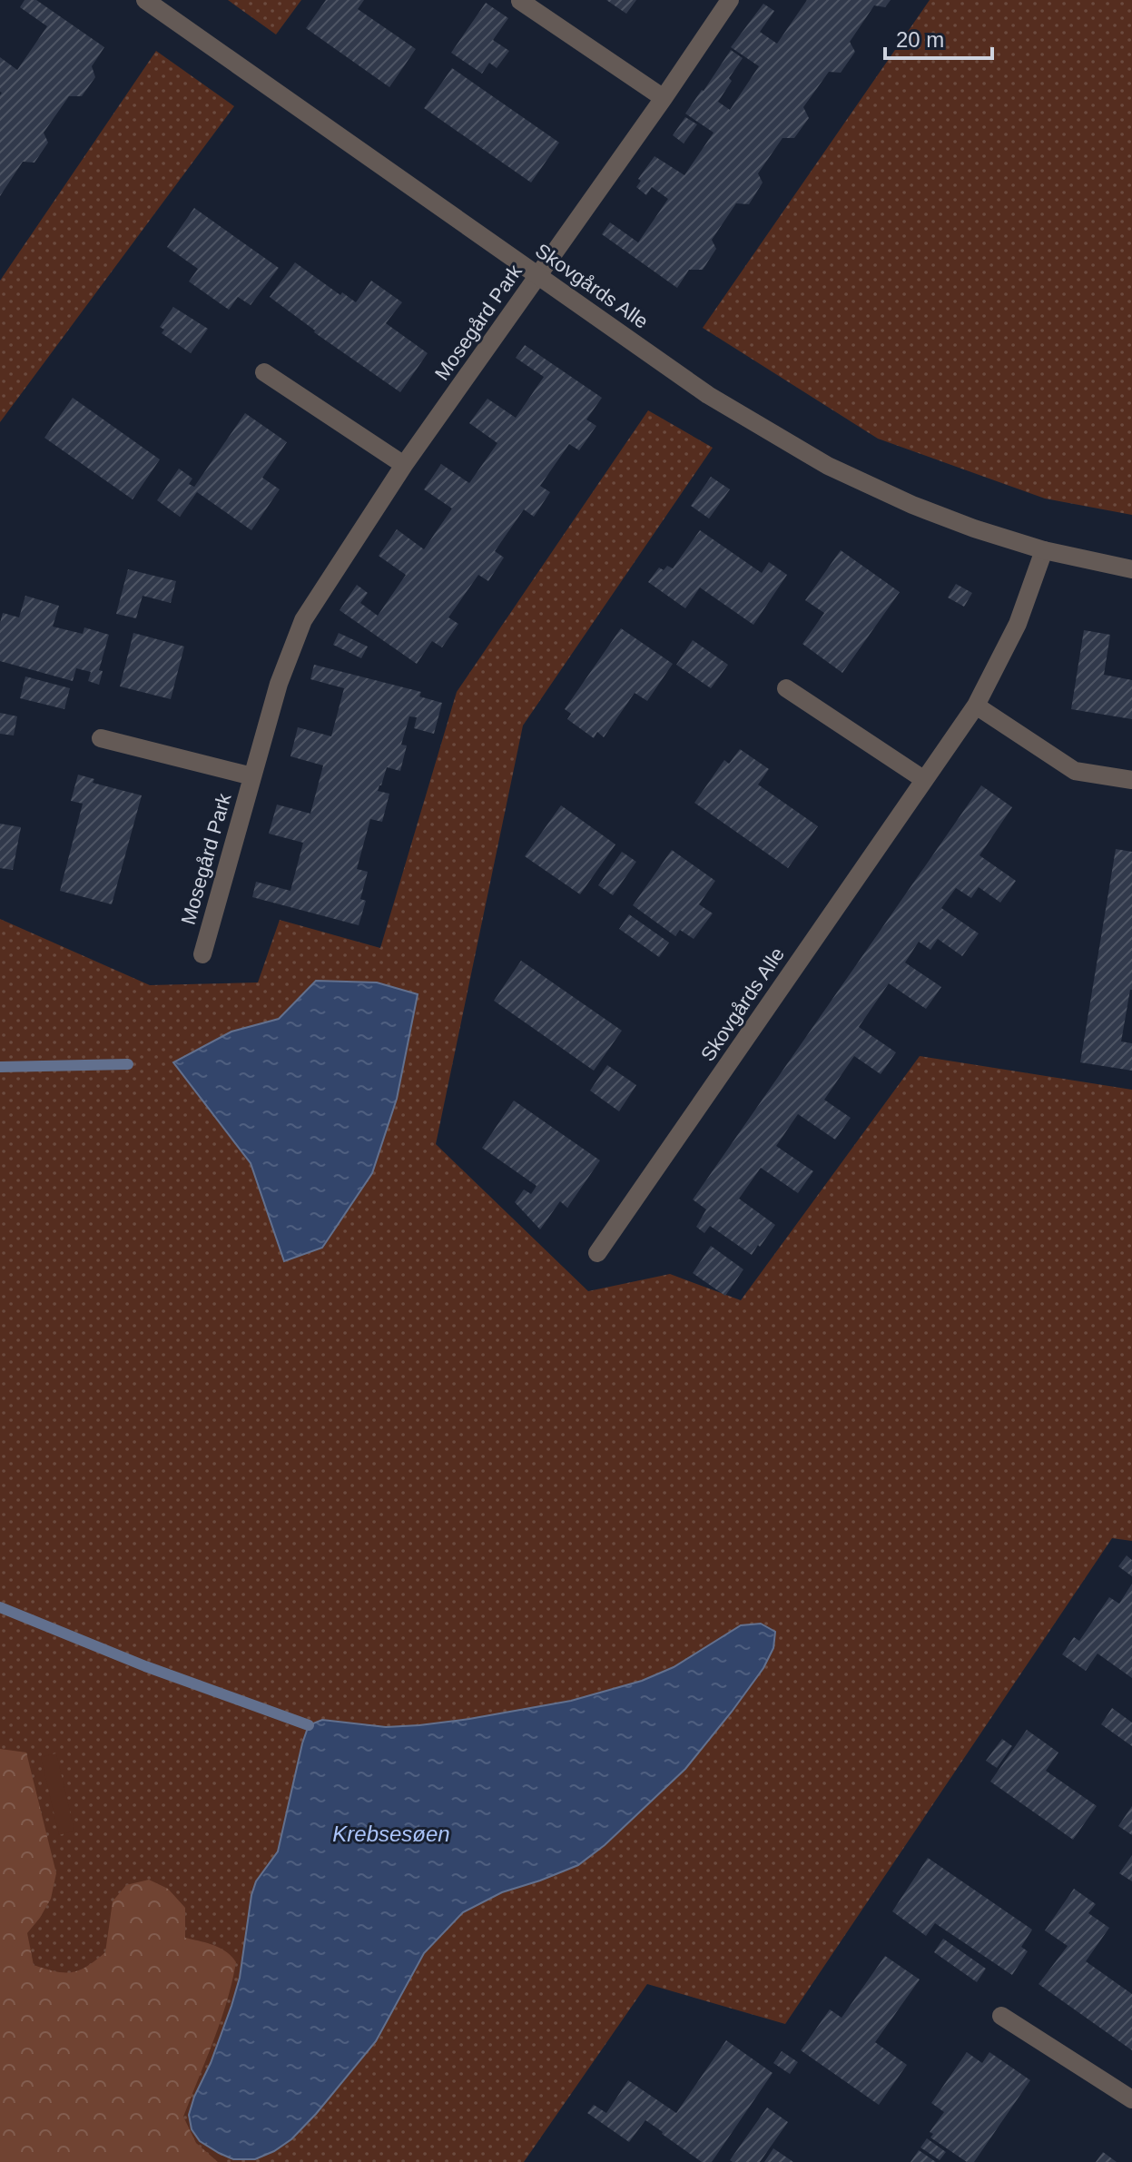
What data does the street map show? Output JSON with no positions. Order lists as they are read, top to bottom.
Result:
{
  "streets": {
    "street": ["Skovgårds Alle", "Mosegård Park"]
  },
  "crossings": [
    ["Skovgårds Alle", "Mosegård Park"]
  ],
  "water": ["Krebsesøen"],
  "scale_bar": "20 m"
}
